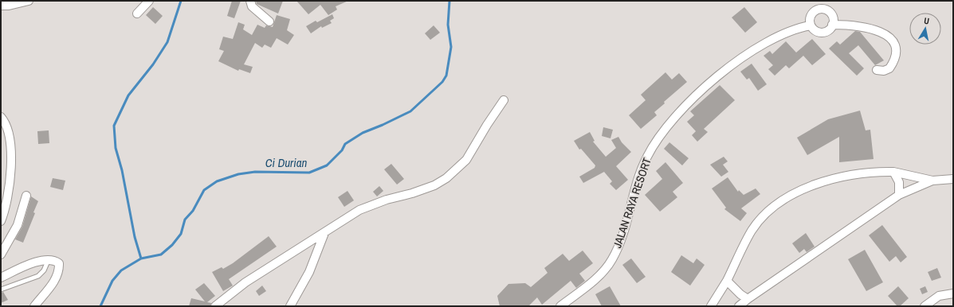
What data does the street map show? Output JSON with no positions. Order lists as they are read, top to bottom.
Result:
{
  "streets": {
    "street": ["JALAN RAYA RESORT"]
  },
  "water": ["Ci Durian"],
  "north": "top"
}
